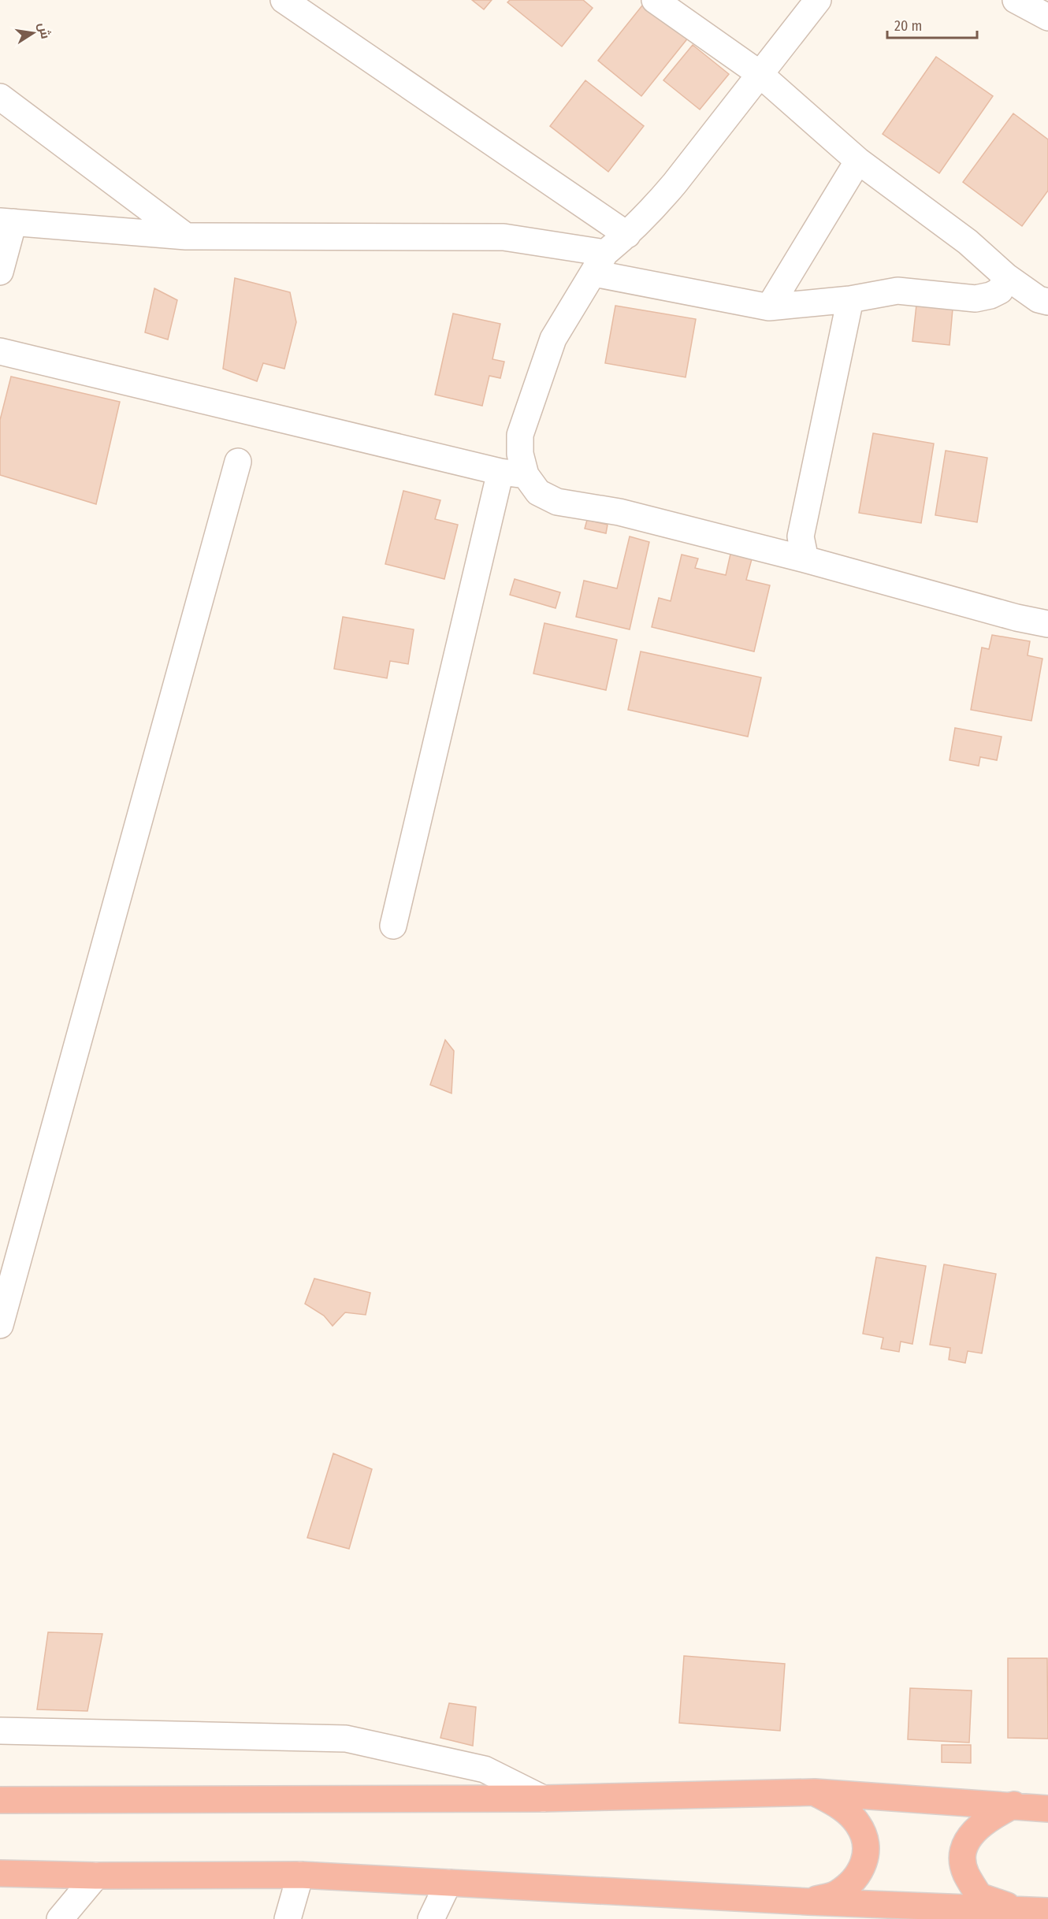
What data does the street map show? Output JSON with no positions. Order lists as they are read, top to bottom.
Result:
{
  "scale_bar": "20 m",
  "north": "right"
}
